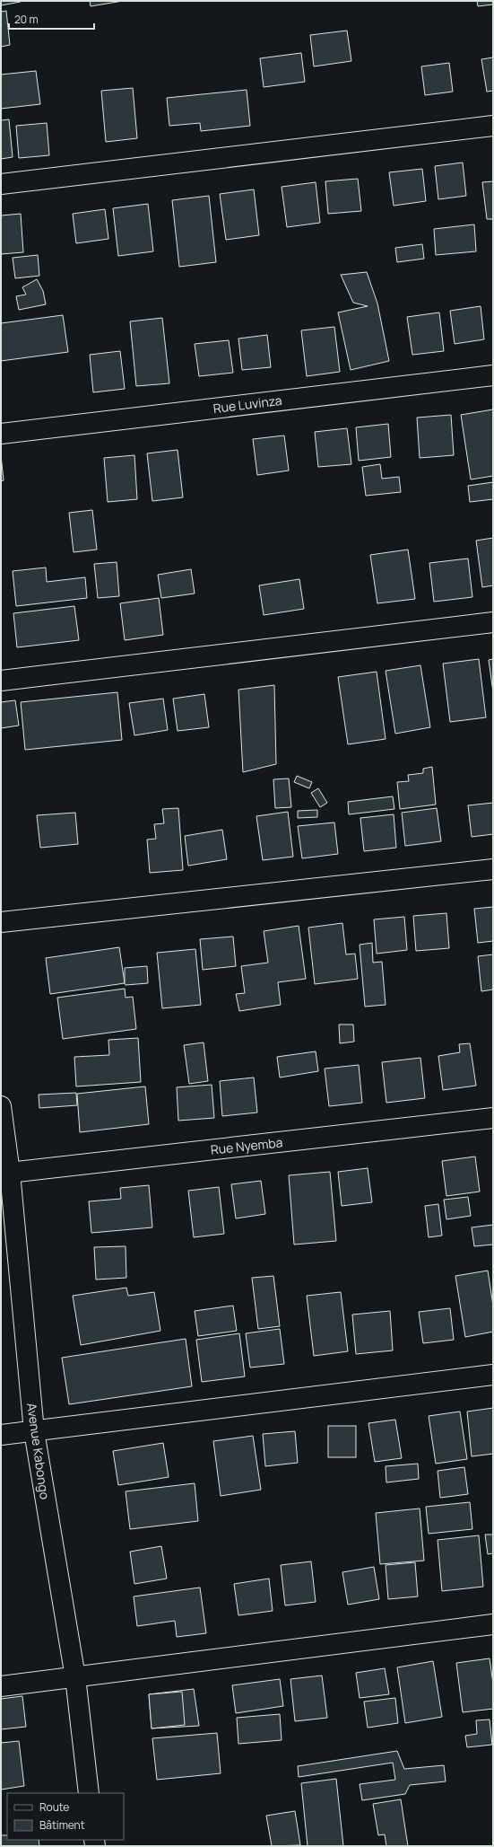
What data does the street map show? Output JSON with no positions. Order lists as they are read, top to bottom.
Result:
{
  "streets": {
    "street": ["Rue Luvinza", "Rue Nyemba", "Avenue Kabongo"]
  },
  "crossings": [
    ["Rue Nyemba", "Avenue Kabongo"]
  ],
  "legend": ["Route", "Bâtiment"],
  "scale_bar": "20 m"
}
